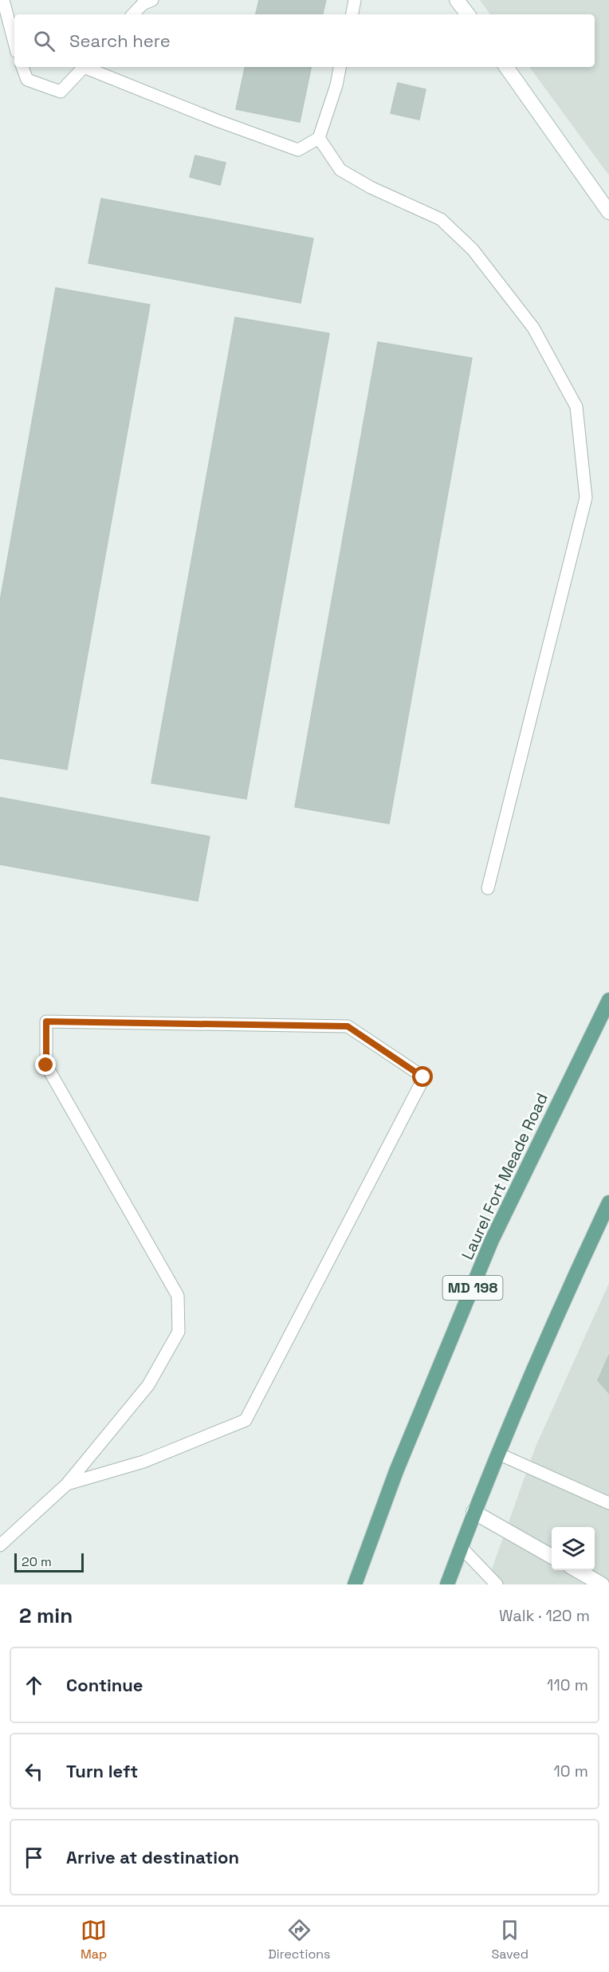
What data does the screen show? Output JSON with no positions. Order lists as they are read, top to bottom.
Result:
{
  "streets": {
    "main road": ["Laurel Fort Meade Road", "MD 198"]
  },
  "scale_bar": "20 m",
  "page": {
    "search": "Search here",
    "scale": "20 m",
    "heading": ["2 min", "Walk · 120 m"],
    "list": [
      ["Continue", "110 m"],
      ["Turn left", "10 m"],
      "Arrive at destination"
    ],
    "nav": ["Map", "Directions", "Saved"]
  }
}
